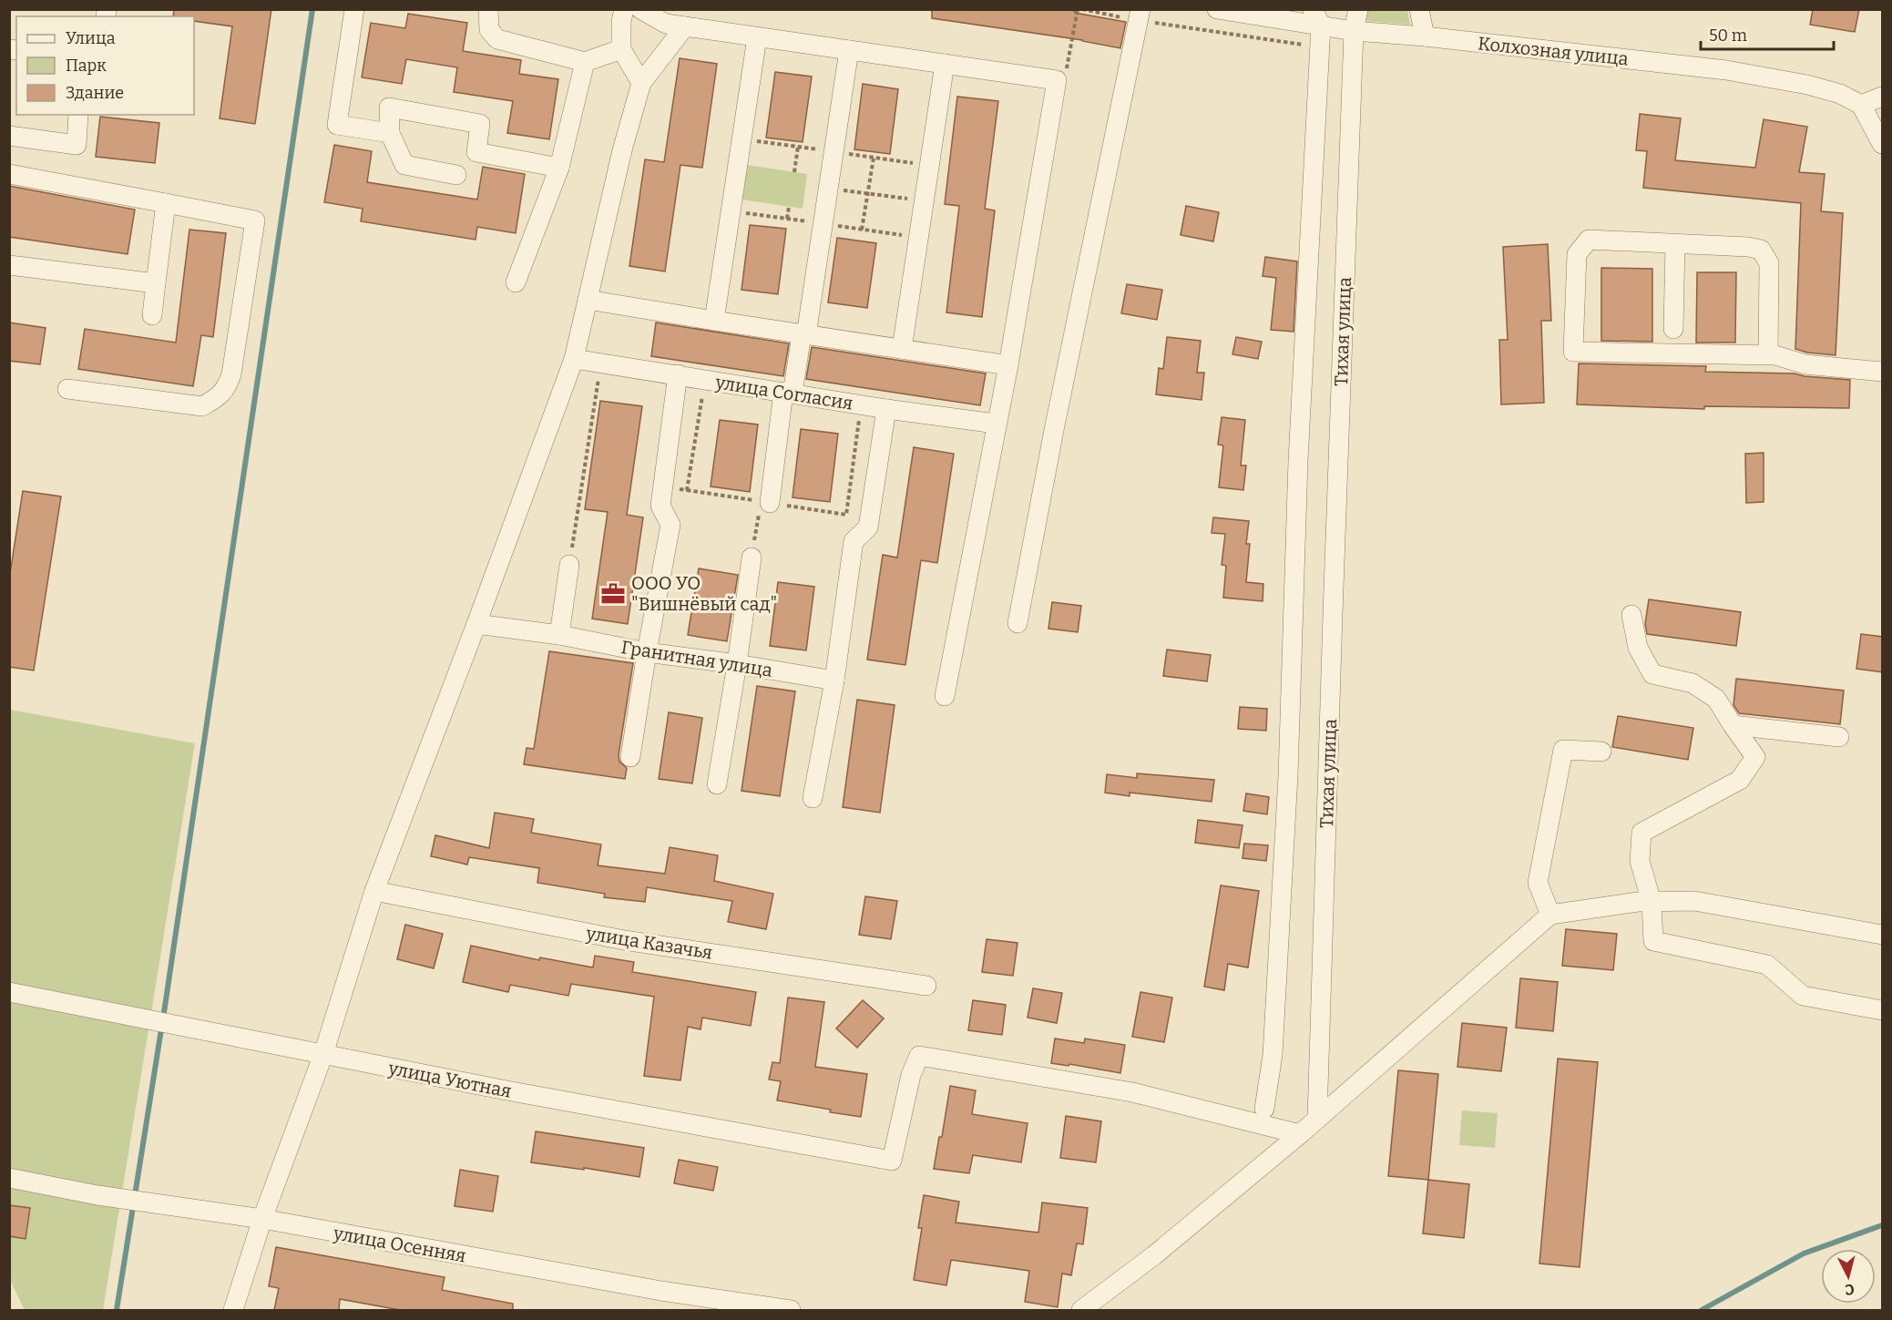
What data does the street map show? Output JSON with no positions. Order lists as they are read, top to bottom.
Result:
{
  "streets": {
    "street": [
      "Колхозная улица",
      "Тихая улица",
      "улица Согласия",
      "Гранитная улица",
      "улица Казачья",
      "улица Уютная",
      "улица Осенняя"
    ]
  },
  "crossings": [
    ["Колхозная улица", "Тихая улица"]
  ],
  "places": {
    "office": ["ООО УО \"Вишнёвый сад\""]
  },
  "legend": ["Улица", "Парк", "Здание"],
  "scale_bar": "50 m",
  "north": "bottom"
}
